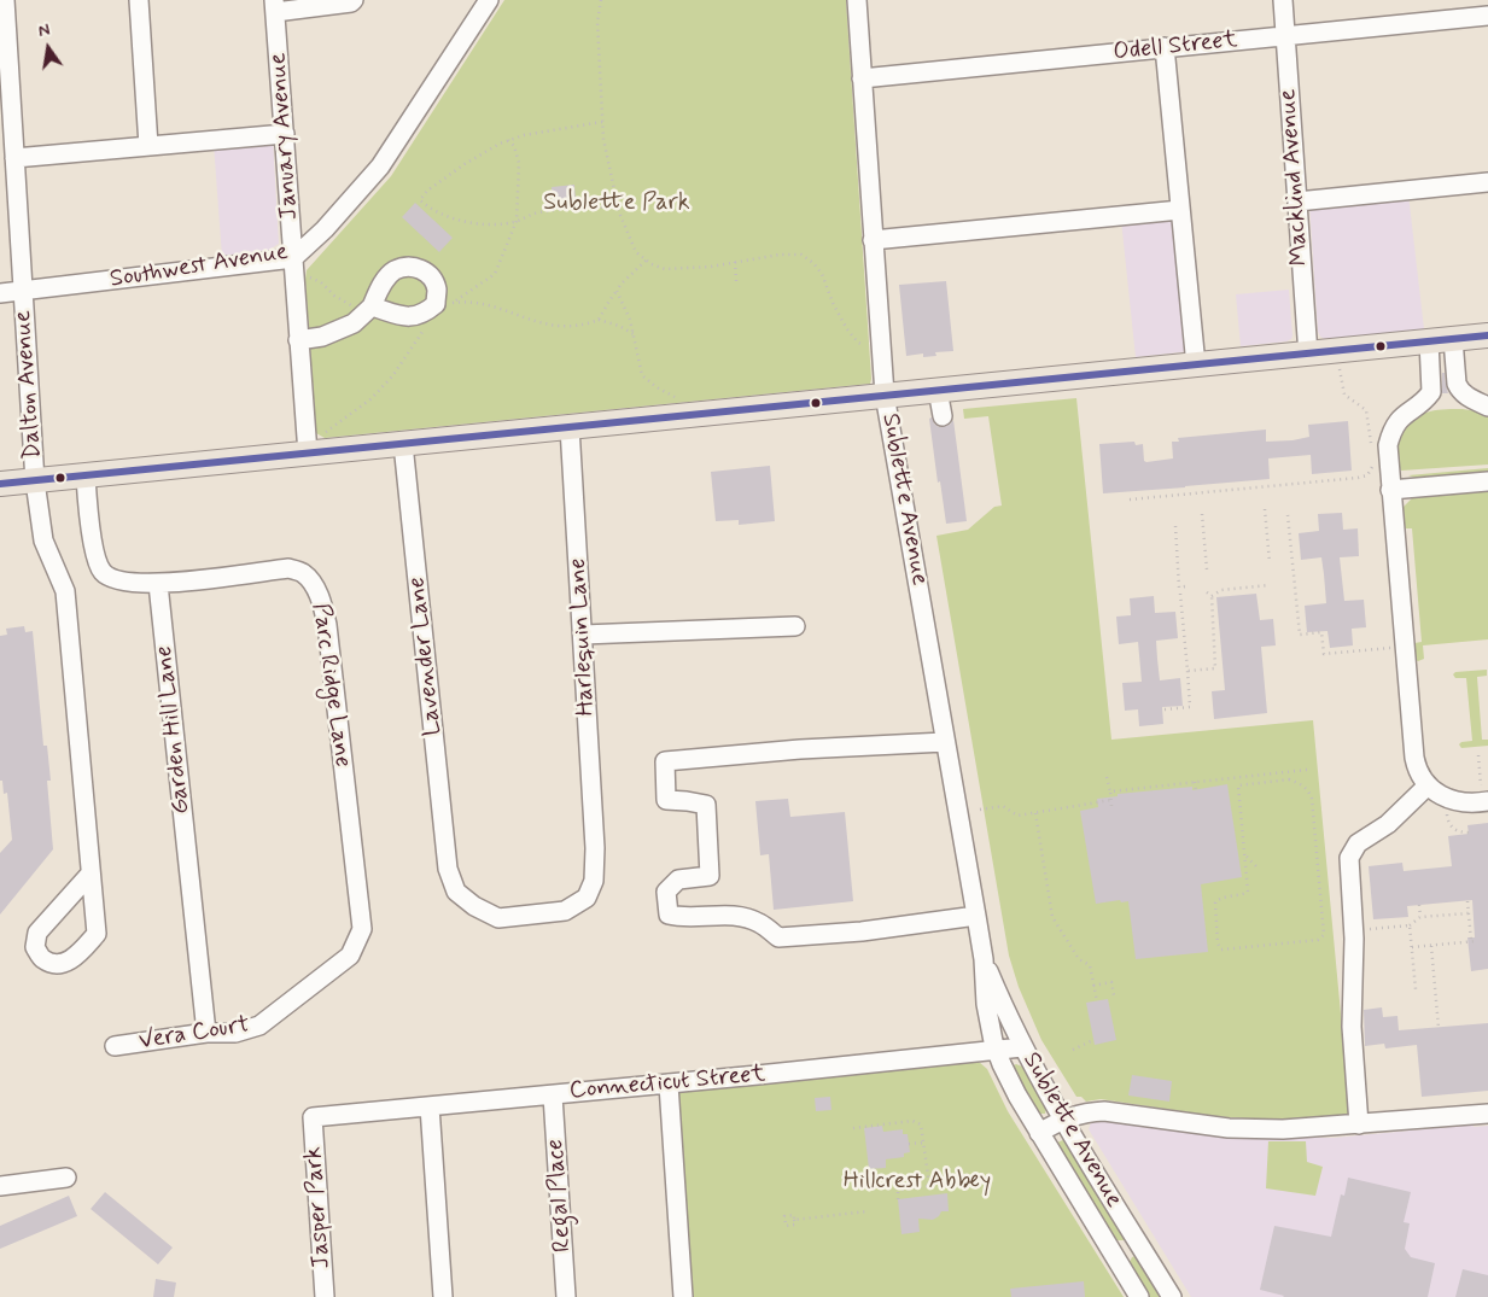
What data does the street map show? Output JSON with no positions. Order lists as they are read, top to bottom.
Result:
{
  "streets": {
    "street": [
      "Odell Street",
      "January Avenue",
      "Macklind Avenue",
      "Southwest Avenue",
      "Dalton Avenue",
      "Sublette Avenue",
      "Harlequin Lane",
      "Lavender Lane",
      "Parc Ridge Lane",
      "Garden Hill Lane",
      "Vera Court",
      "Connecticut Street",
      "Regal Place",
      "Jasper Park"
    ]
  },
  "crossings": [
    ["Odell Street", "Macklind Avenue"],
    ["Odell Street", "Sublette Avenue"],
    ["January Avenue", "Southwest Avenue"],
    ["Southwest Avenue", "Dalton Avenue"],
    ["Sublette Avenue", "Connecticut Street"],
    ["Harlequin Lane", "Lavender Lane"],
    ["Parc Ridge Lane", "Garden Hill Lane"],
    ["Parc Ridge Lane", "Vera Court"],
    ["Garden Hill Lane", "Vera Court"],
    ["Connecticut Street", "Regal Place"],
    ["Connecticut Street", "Jasper Park"]
  ],
  "parks": ["Sublette Park", "Hillcrest Abbey"],
  "north": "top"
}
